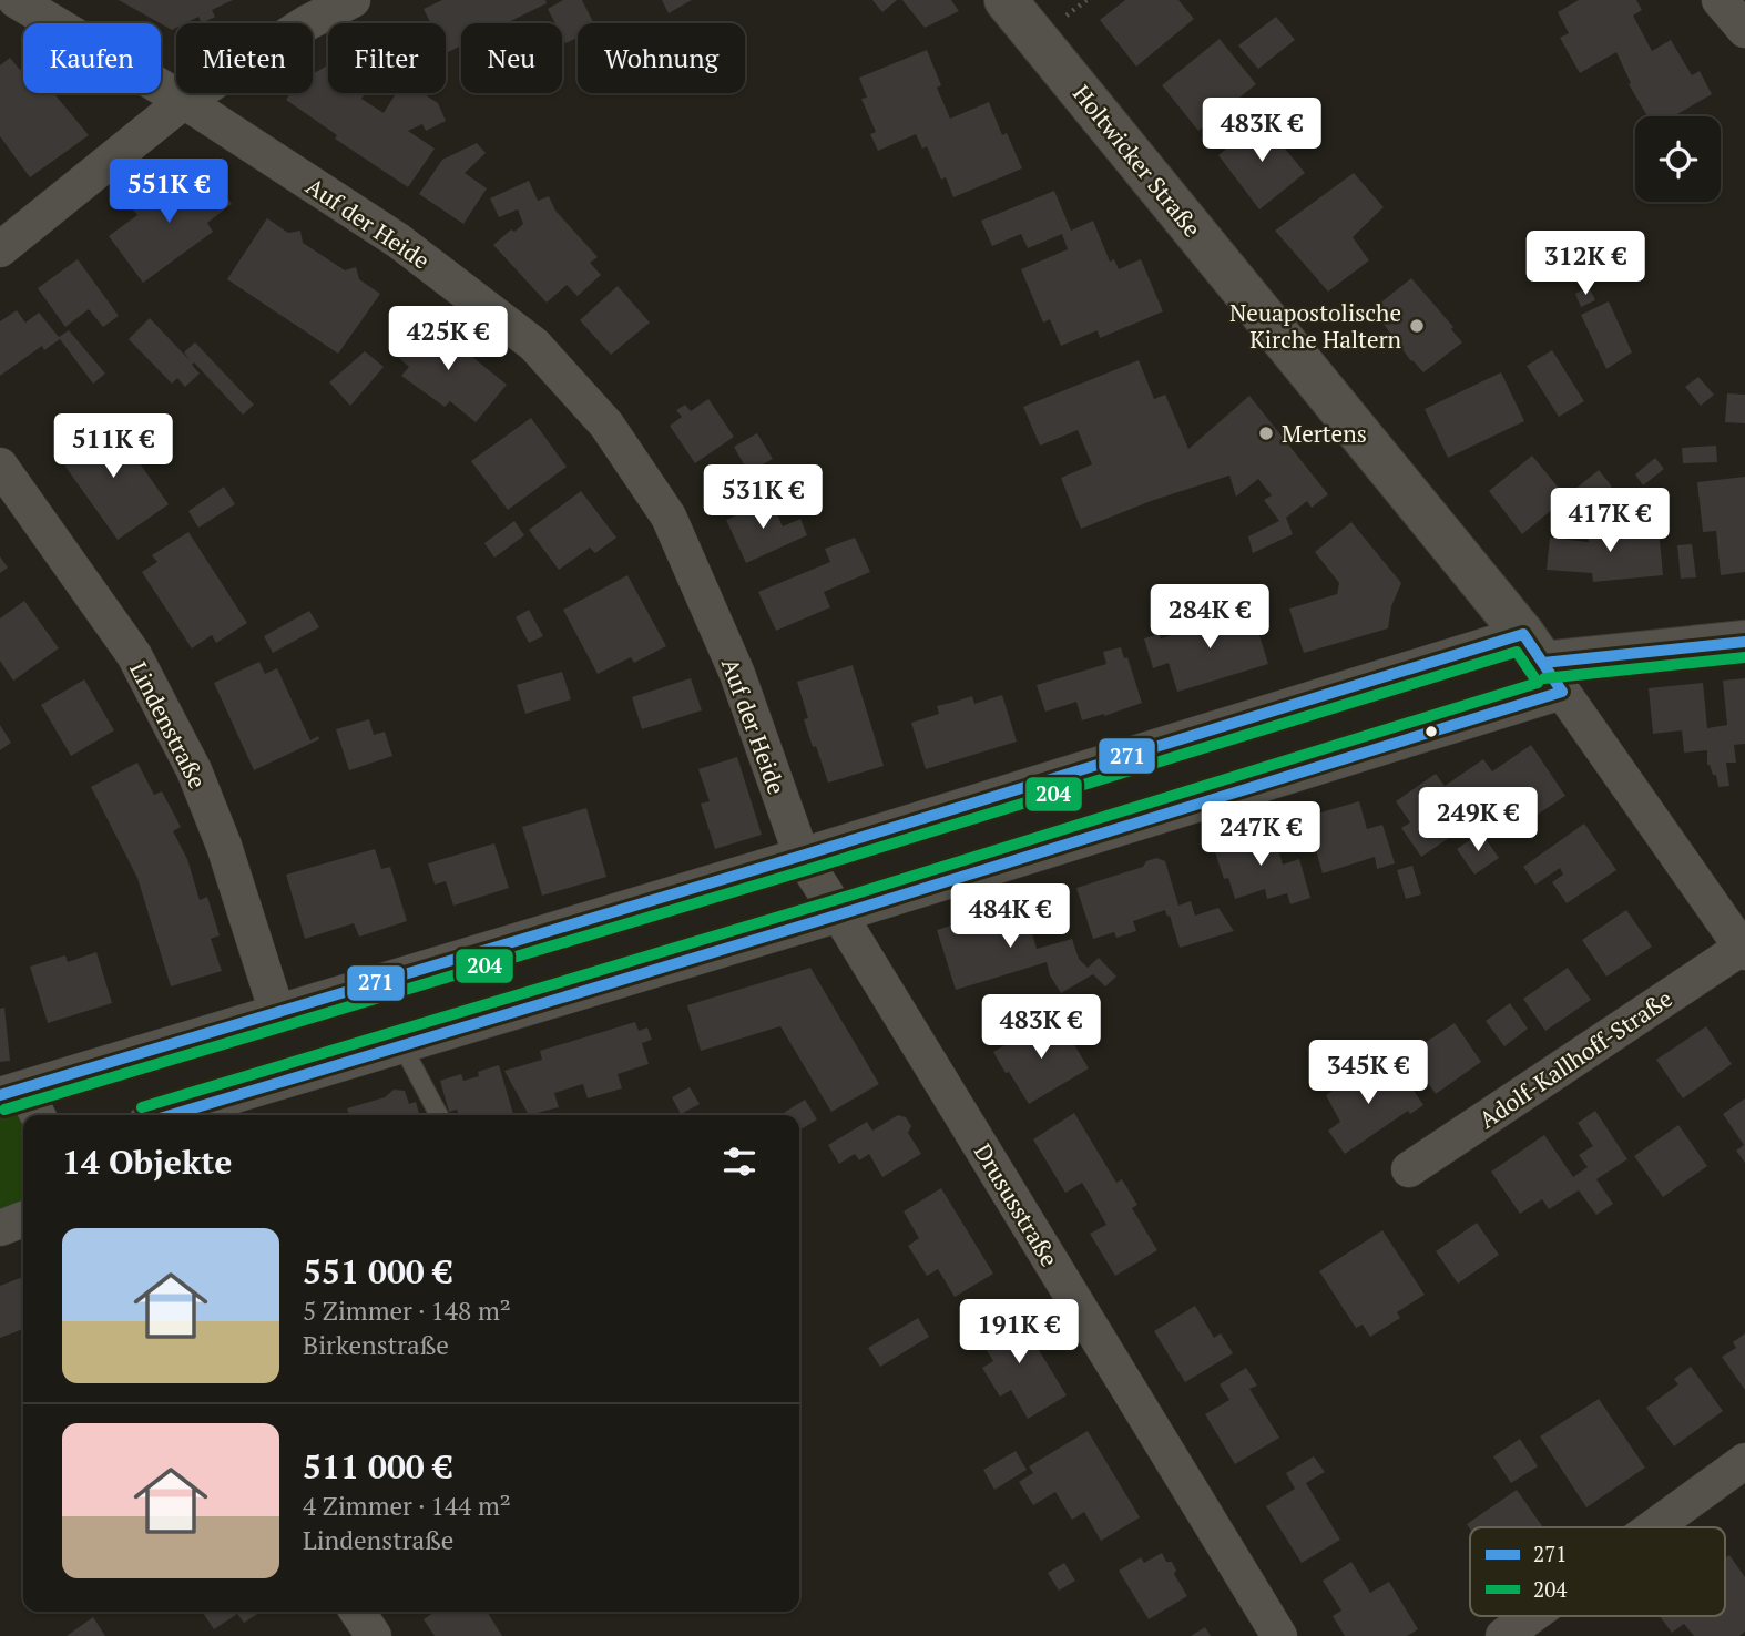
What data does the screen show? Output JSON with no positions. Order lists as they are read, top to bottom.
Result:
{
  "streets": {
    "street": [
      "Holtwicker Straße",
      "Auf der Heide",
      "Lindenstraße",
      "Adolf-Kallhoff-Straße",
      "Drususstraße"
    ]
  },
  "crossings": [
    ["Holtwicker Straße", "Adolf-Kallhoff-Straße"],
    ["Auf der Heide", "Drususstraße"]
  ],
  "places": ["Neuapostolische Kirche Haltern", "Mertens"],
  "lines": ["transit line 271", "transit line 204"],
  "legend": ["271", "204"],
  "page": {
    "chip": [
      "Kaufen",
      "Mieten",
      "Filter",
      "Neu",
      "Wohnung"
    ],
    "price": [
      "483K €",
      "551K €",
      "312K €",
      "425K €",
      "511K €",
      "531K €",
      "417K €",
      "284K €",
      "249K €",
      "247K €",
      "484K €",
      "483K €",
      "345K €",
      "191K €"
    ],
    "heading": "14 Objekte",
    "list": [
      {
        "name": "551 000 €",
        "note": "5 Zimmer · 148 m² · Birkenstraße"
      },
      {
        "name": "511 000 €",
        "note": "4 Zimmer · 144 m² · Lindenstraße"
      }
    ]
  }
}
